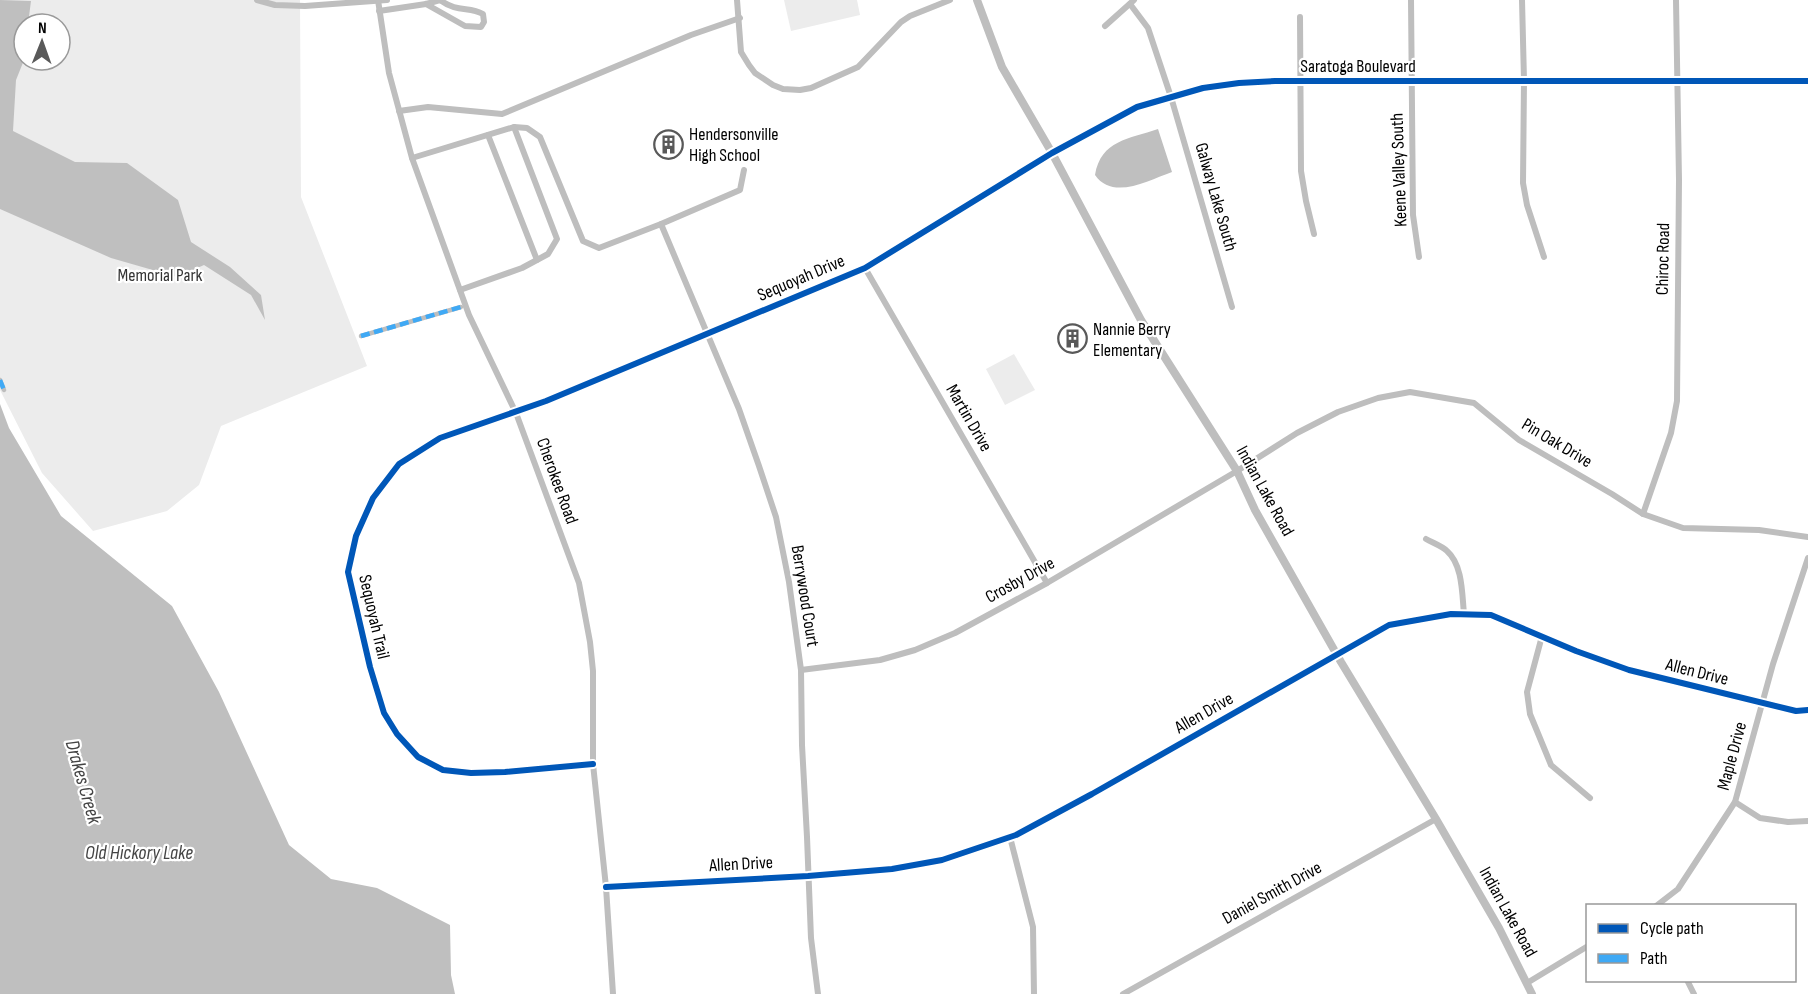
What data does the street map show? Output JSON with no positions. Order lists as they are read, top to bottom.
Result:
{
  "streets": {
    "street": [
      "Saratoga Boulevard",
      "Keene Valley South",
      "Galway Lake South",
      "Chiroc Road",
      "Sequoyah Drive",
      "Martin Drive",
      "Pin Oak Drive",
      "Cherokee Road",
      "Indian Lake Road",
      "Crosby Drive",
      "Berrywood Court",
      "Sequoyah Trail",
      "Allen Drive",
      "Maple Drive",
      "Daniel Smith Drive"
    ]
  },
  "crossings": [
    ["Saratoga Boulevard", "Keene Valley South"],
    ["Saratoga Boulevard", "Galway Lake South"],
    ["Saratoga Boulevard", "Chiroc Road"],
    ["Saratoga Boulevard", "Sequoyah Drive"],
    ["Saratoga Boulevard", "Indian Lake Road"],
    ["Chiroc Road", "Pin Oak Drive"],
    ["Sequoyah Drive", "Martin Drive"],
    ["Sequoyah Drive", "Indian Lake Road"],
    ["Sequoyah Drive", "Berrywood Court"],
    ["Sequoyah Drive", "Sequoyah Trail"],
    ["Martin Drive", "Crosby Drive"],
    ["Pin Oak Drive", "Indian Lake Road"],
    ["Pin Oak Drive", "Crosby Drive"],
    ["Cherokee Road", "Sequoyah Trail"],
    ["Cherokee Road", "Allen Drive"],
    ["Indian Lake Road", "Crosby Drive"],
    ["Indian Lake Road", "Allen Drive"],
    ["Indian Lake Road", "Daniel Smith Drive"],
    ["Crosby Drive", "Berrywood Court"],
    ["Berrywood Court", "Allen Drive"],
    ["Allen Drive", "Maple Drive"]
  ],
  "water": ["Drakes Creek", "Old Hickory Lake"],
  "parks": ["Memorial Park"],
  "places": {
    "building": ["Hendersonville High School", "Nannie Berry Elementary"]
  },
  "legend": ["Cycle path", "Path"],
  "north": "top"
}
